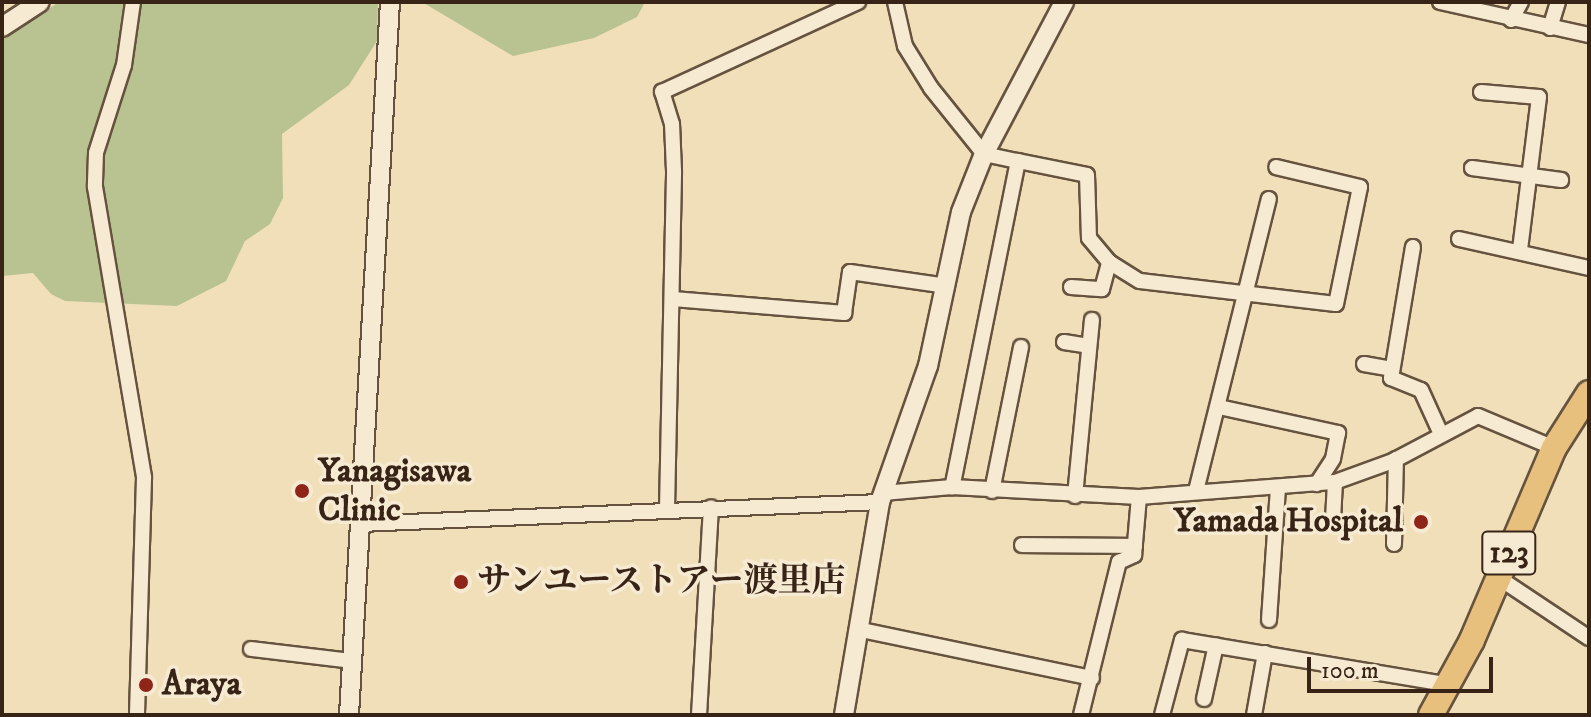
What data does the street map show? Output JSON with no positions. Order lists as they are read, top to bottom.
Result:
{
  "streets": {
    "highway": ["123"]
  },
  "places": [
    "Yanagisawa Clinic",
    "Yamada Hospital",
    "サンユーストアー渡里店",
    "Araya"
  ],
  "scale_bar": "100 m"
}
